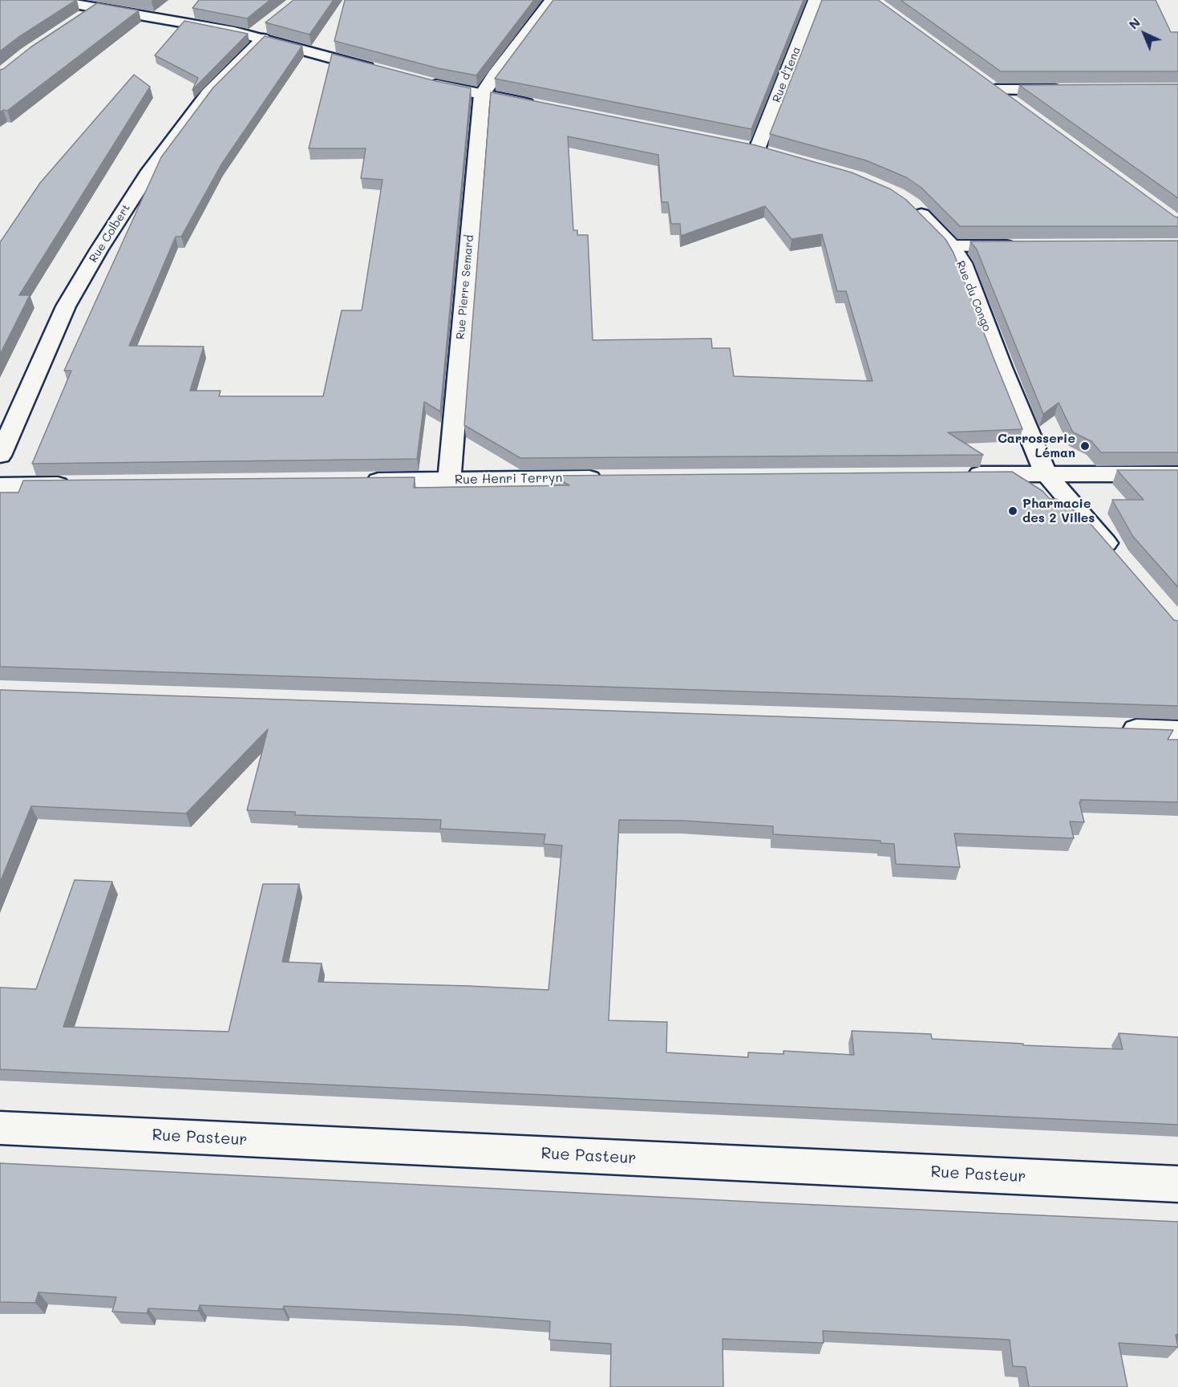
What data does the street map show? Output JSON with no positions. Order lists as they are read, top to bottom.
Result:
{
  "streets": {
    "street": [
      "Rue d'Iena",
      "Rue Colbert",
      "Rue Pierre Semard",
      "Rue du Congo",
      "Rue Henri Terryn",
      "Rue Pasteur"
    ]
  },
  "crossings": [
    ["Rue Pierre Semard", "Rue Henri Terryn"]
  ],
  "places": ["Carrosserie Léman", "Pharmacie des 2 Villes"],
  "north": "top left"
}
